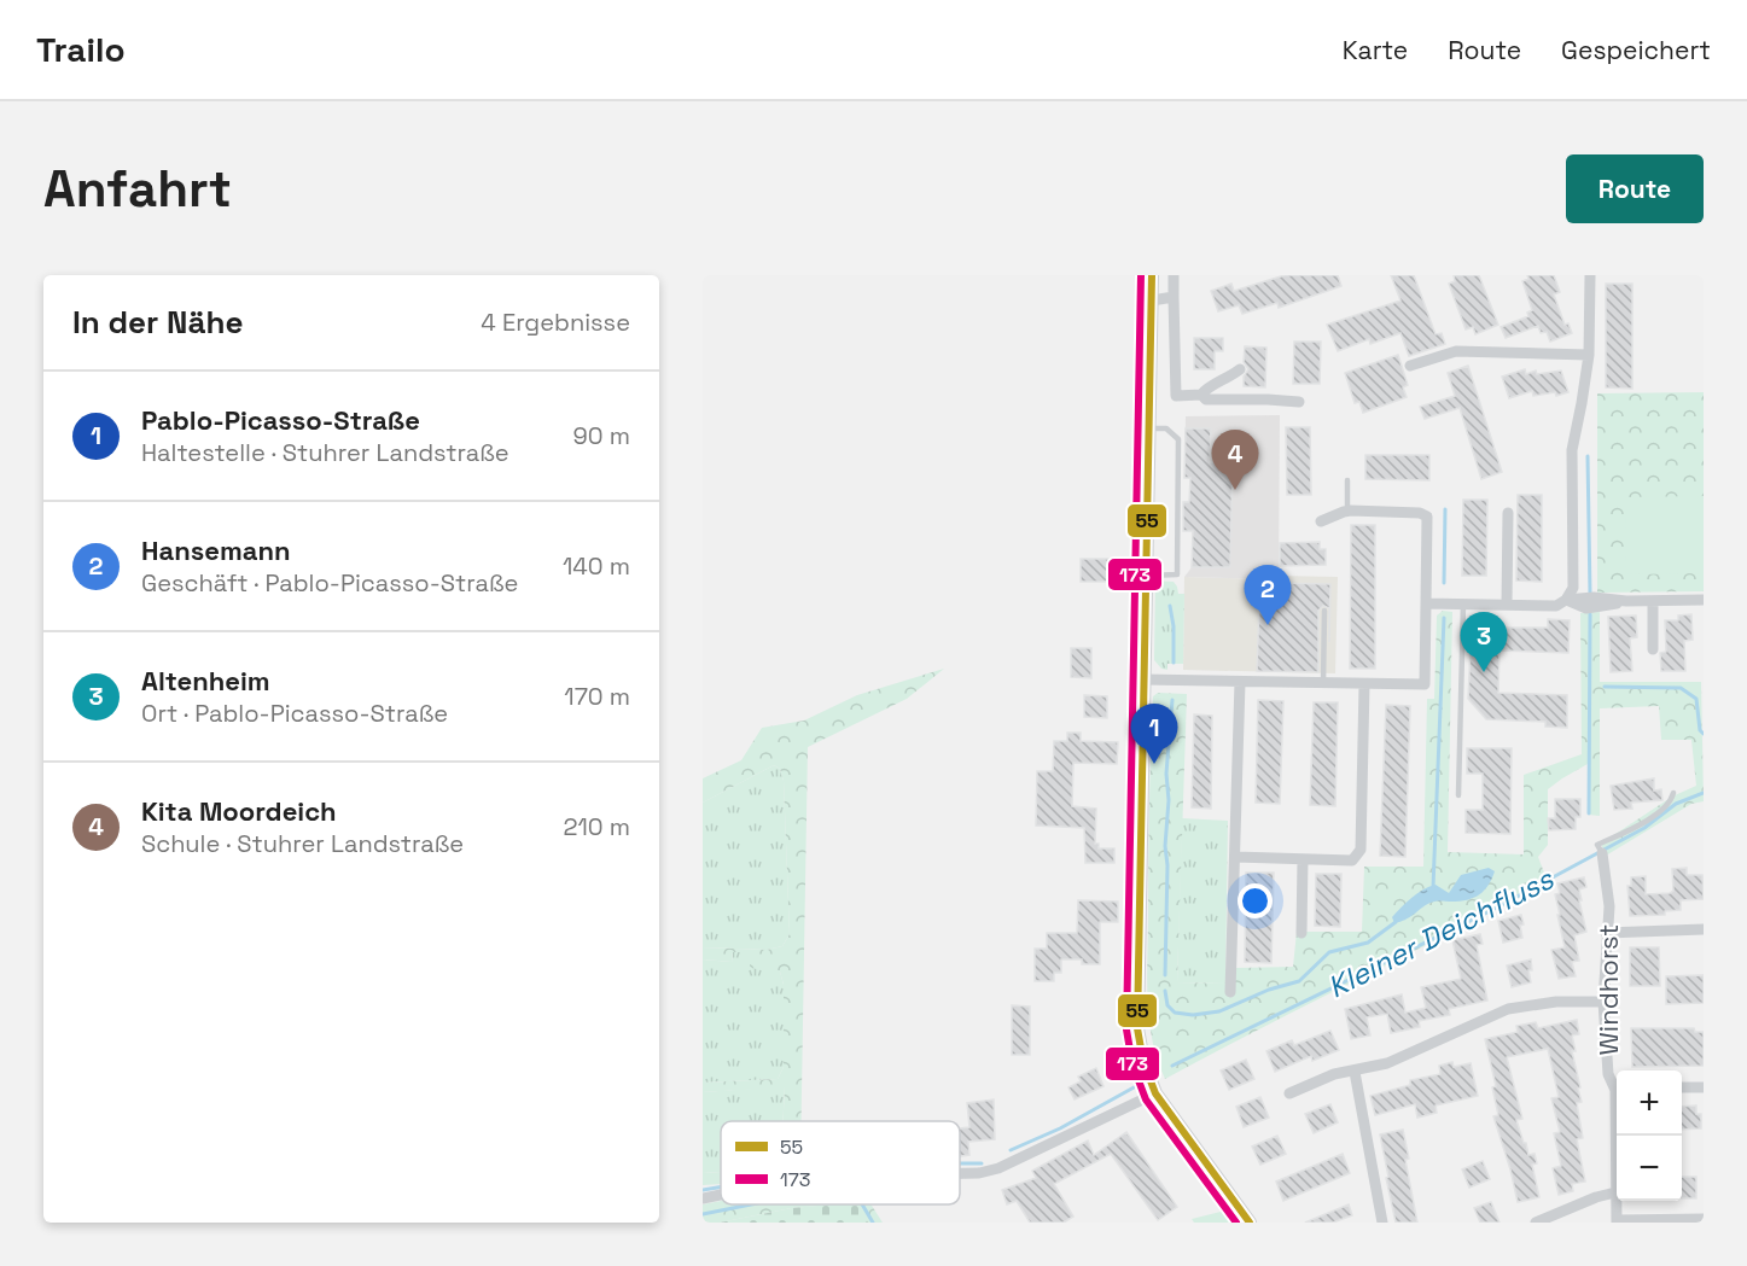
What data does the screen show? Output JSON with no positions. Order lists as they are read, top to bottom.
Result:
{
  "streets": {
    "street": ["Windhorst"]
  },
  "water": ["Kleiner Deichfluss"],
  "lines": ["transit line 55", "transit line 173"],
  "legend": ["55", "173"],
  "page": {
    "header": "Trailo",
    "nav": ["Karte", "Route", "Gespeichert"],
    "buttons": "Route",
    "title": "Anfahrt",
    "heading": ["In der Nähe", "4 Ergebnisse"],
    "list": [
      {
        "mark": "1",
        "name": "Pablo-Picasso-Straße",
        "note": "Haltestelle · Stuhrer Landstraße",
        "value": "90 m"
      },
      {
        "mark": "2",
        "name": "Hansemann",
        "note": "Geschäft · Pablo-Picasso-Straße",
        "value": "140 m"
      },
      {
        "mark": "3",
        "name": "Altenheim",
        "note": "Ort · Pablo-Picasso-Straße",
        "value": "170 m"
      },
      {
        "mark": "4",
        "name": "Kita Moordeich",
        "note": "Schule · Stuhrer Landstraße",
        "value": "210 m"
      }
    ],
    "pins": [
      "4",
      "2",
      "3",
      "1"
    ],
    "map_buttons": ["+", "−"]
  }
}
